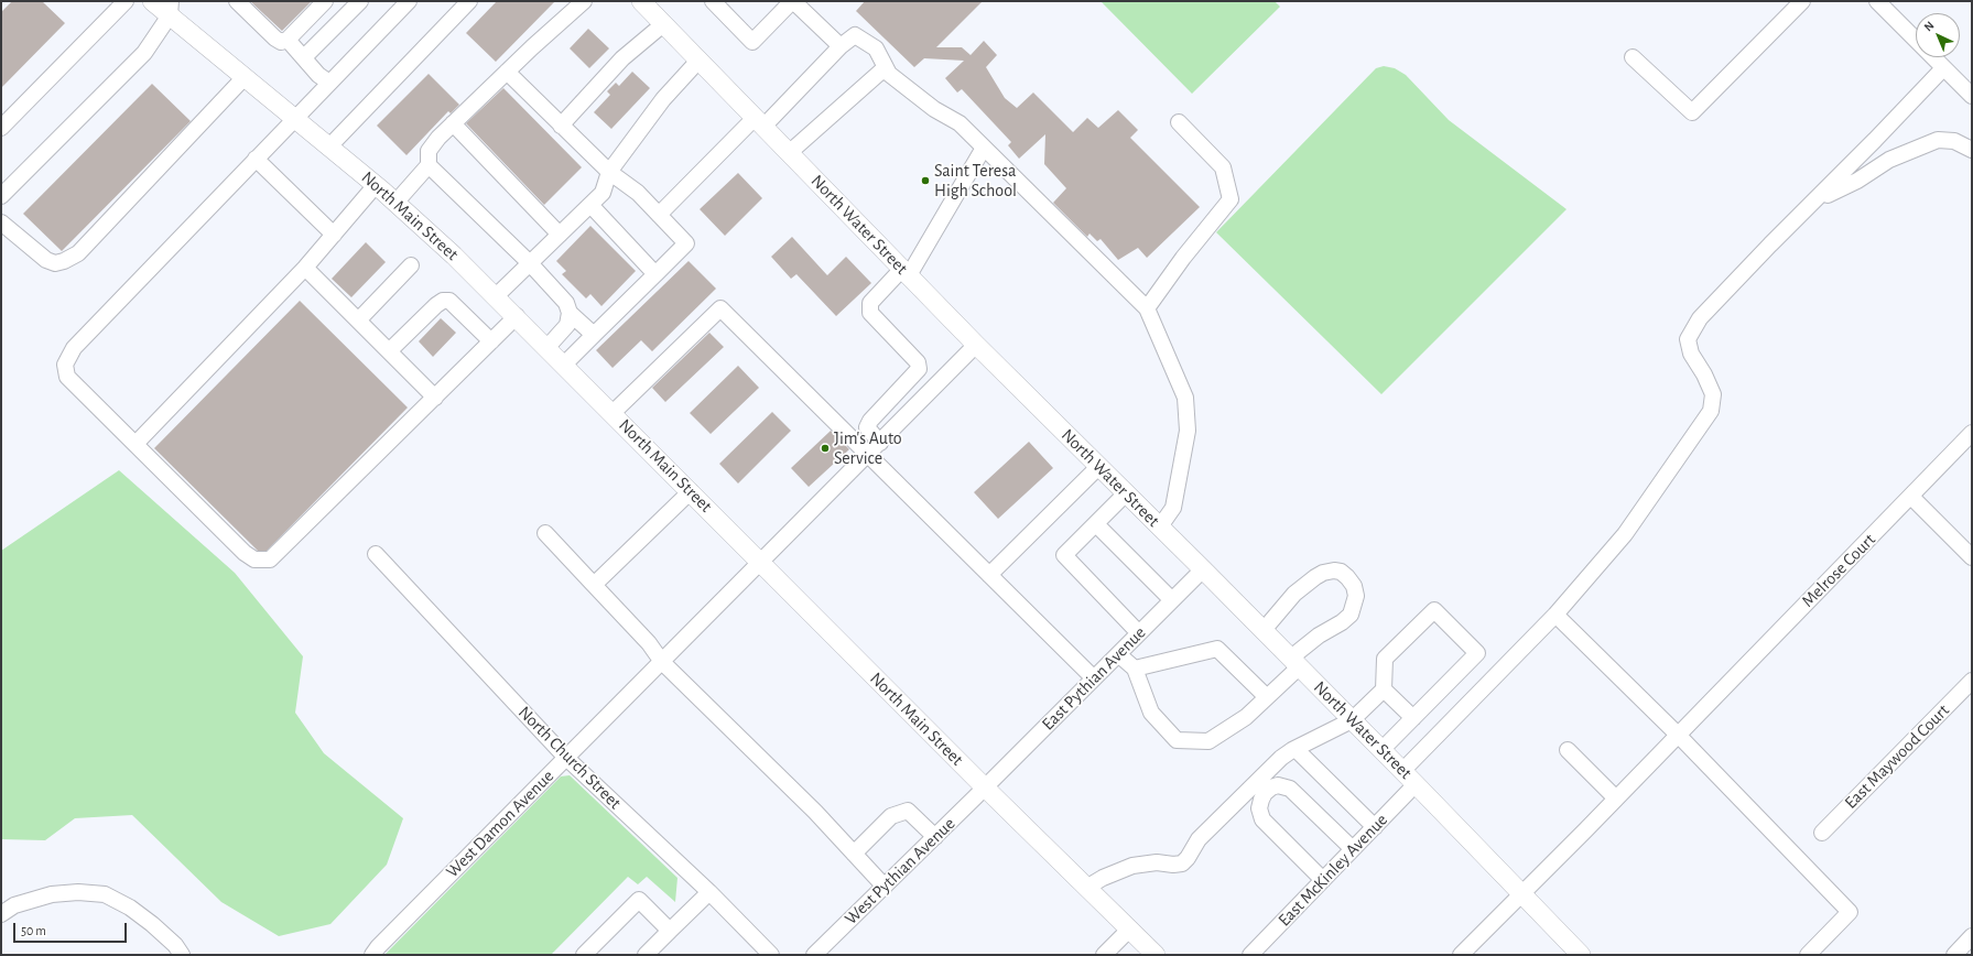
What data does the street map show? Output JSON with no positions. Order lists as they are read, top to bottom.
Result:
{
  "streets": {
    "main road": ["North Main Street", "North Water Street"],
    "street": [
      "Melrose Court",
      "East Pythian Avenue",
      "East Maywood Court",
      "North Church Street",
      "West Damon Avenue",
      "East McKinley Avenue",
      "West Pythian Avenue"
    ]
  },
  "crossings": [
    ["North Main Street", "East Pythian Avenue"],
    ["North Main Street", "West Damon Avenue"],
    ["North Main Street", "West Pythian Avenue"],
    ["North Water Street", "Melrose Court"],
    ["North Water Street", "East Pythian Avenue"],
    ["North Water Street", "West Damon Avenue"],
    ["North Water Street", "East McKinley Avenue"],
    ["East Pythian Avenue", "West Pythian Avenue"],
    ["North Church Street", "West Damon Avenue"]
  ],
  "places": ["Saint Teresa High School", "Jim's Auto Service"],
  "scale_bar": "50 m",
  "north": "top left"
}
